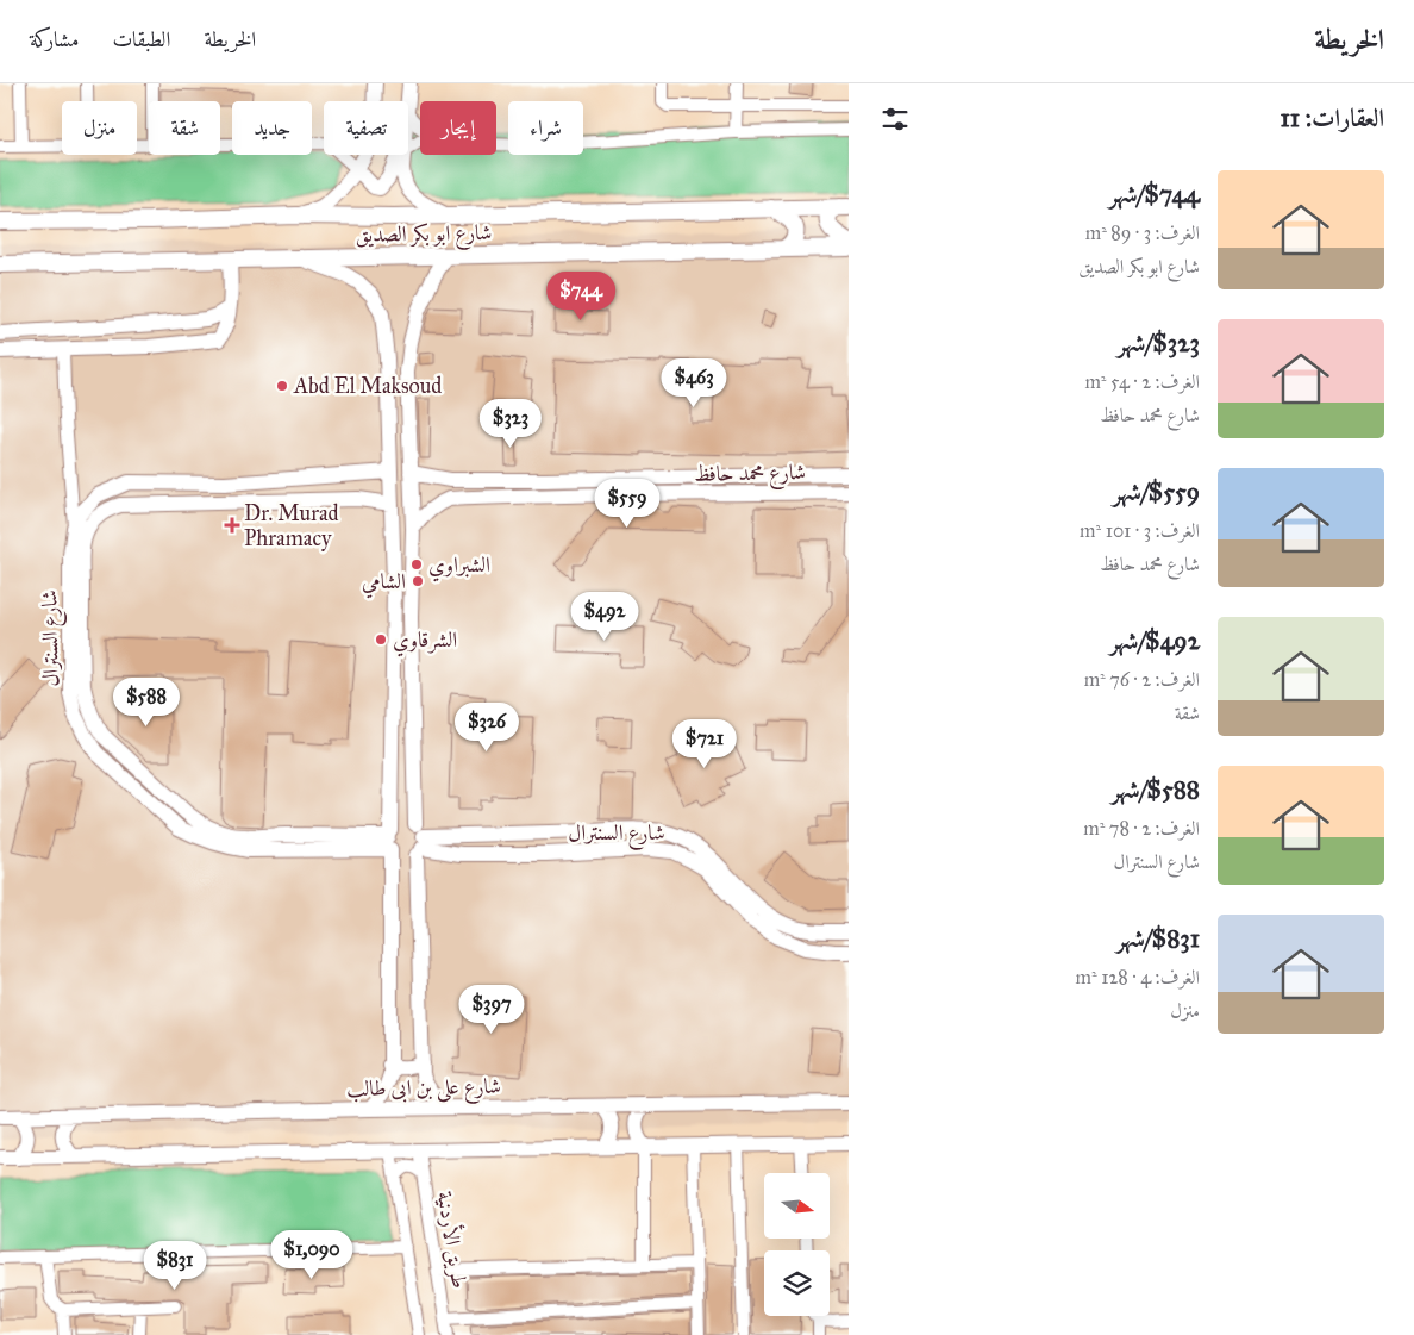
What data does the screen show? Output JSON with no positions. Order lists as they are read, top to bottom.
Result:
{
  "streets": {
    "main road": ["شارع ابو بكر الصديق"],
    "street": [
      "شارع محمد حافظ",
      "شارع السنترال",
      "شارع على بن ابى طالب",
      "طريق الأردنية"
    ]
  },
  "places": {
    "other": [
      "Abd El Maksoud",
      "الشبراوي",
      "الشامي",
      "الشرقاوي"
    ],
    "health": ["Dr. Murad Phramacy"]
  },
  "north": "right",
  "page": {
    "header": "الخريطة",
    "nav": ["الخريطة", "الطبقات", "مشاركة"],
    "heading": "العقارات: 11",
    "chip": [
      "شراء",
      "إيجار",
      "تصفية",
      "جديد",
      "شقة",
      "منزل"
    ],
    "list": [
      {
        "name": "$744/شهر",
        "note": "الغرف: 3 · 89 m² · شارع ابو بكر الصديق"
      },
      {
        "name": "$323/شهر",
        "note": "الغرف: 2 · 54 m² · شارع محمد حافظ"
      },
      {
        "name": "$559/شهر",
        "note": "الغرف: 3 · 101 m² · شارع محمد حافظ"
      },
      {
        "name": "$492/شهر",
        "note": "الغرف: 2 · 76 m² · شقة"
      },
      {
        "name": "$588/شهر",
        "note": "الغرف: 2 · 78 m² · شارع السنترال"
      },
      {
        "name": "$831/شهر",
        "note": "الغرف: 4 · 128 m² · منزل"
      }
    ],
    "price": [
      "$744",
      "$463",
      "$323",
      "$559",
      "$492",
      "$588",
      "$326",
      "$721",
      "$397",
      "$1,090",
      "$831"
    ]
  }
}
